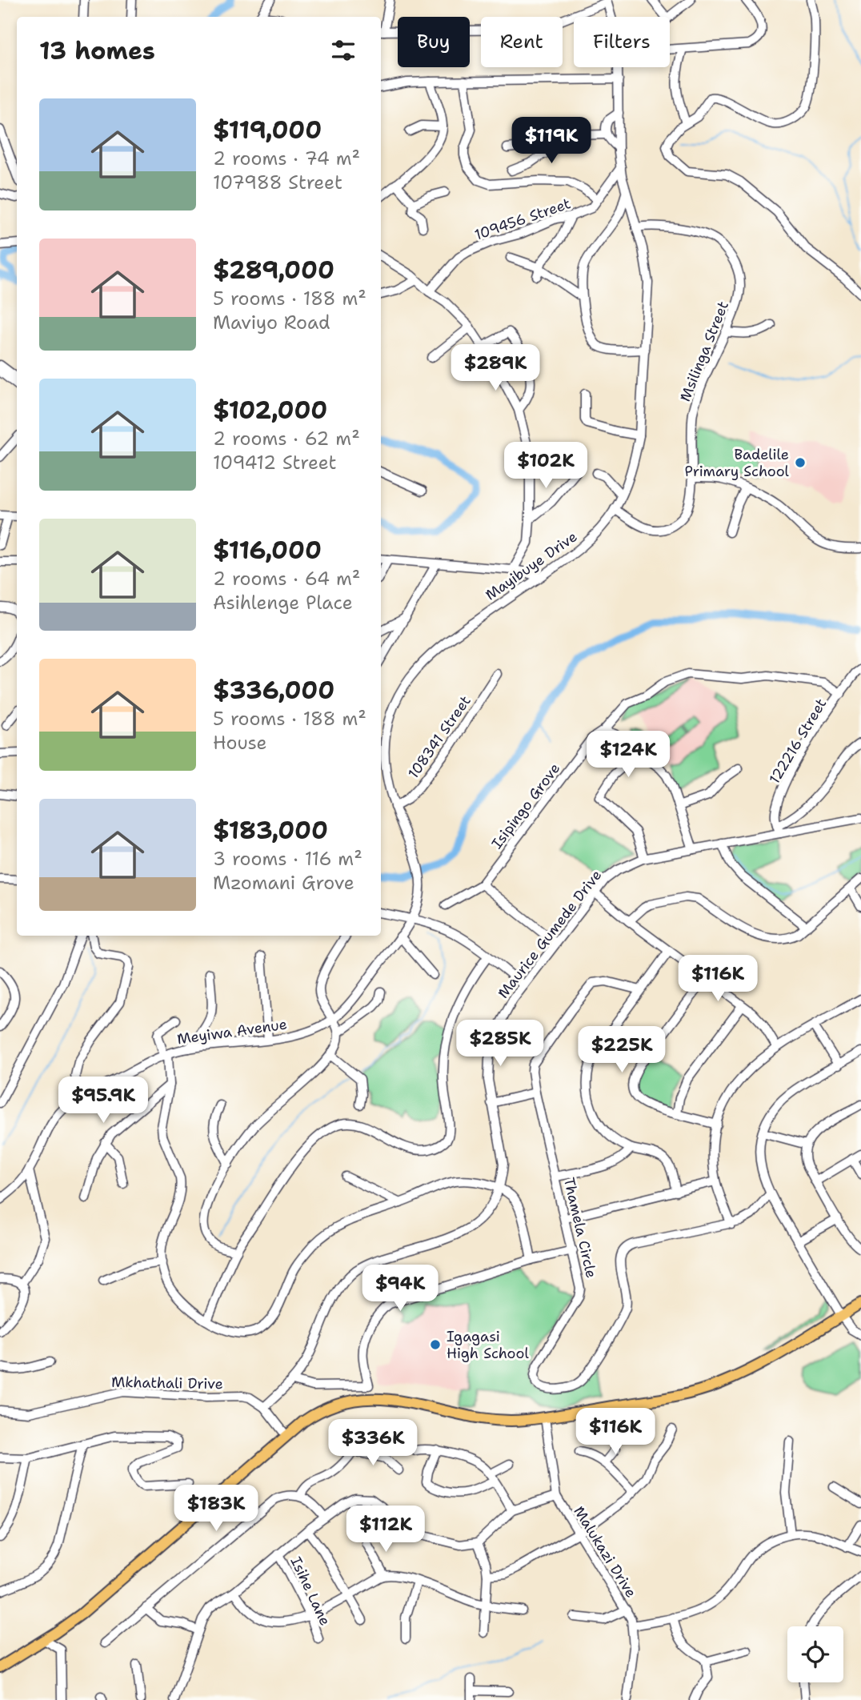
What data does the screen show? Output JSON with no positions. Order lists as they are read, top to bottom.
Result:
{
  "streets": {
    "street": [
      "109456 Street",
      "Msilinga Street",
      "Mayibuye Drive",
      "108341 Street",
      "122216 Street",
      "Isipingo Grove",
      "Maurice Gumede Drive",
      "Meyiwa Avenue",
      "Thamela Circle",
      "Mkhathali Drive",
      "Malukazi Drive",
      "Isihe Lane"
    ]
  },
  "crossings": [
    ["109456 Street", "Mayibuye Drive"],
    ["Msilinga Street", "Mayibuye Drive"],
    ["Mayibuye Drive", "108341 Street"],
    ["Mayibuye Drive", "Meyiwa Avenue"],
    ["122216 Street", "Isipingo Grove"],
    ["122216 Street", "Maurice Gumede Drive"],
    ["Maurice Gumede Drive", "Mkhathali Drive"]
  ],
  "places": ["Badelile Primary School", "Igagasi High School"],
  "page": {
    "chip": ["Buy", "Rent", "Filters"],
    "heading": "13 homes",
    "list": [
      {
        "name": "$119,000",
        "note": "2 rooms · 74 m² · 107988 Street"
      },
      {
        "name": "$289,000",
        "note": "5 rooms · 188 m² · Maviyo Road"
      },
      {
        "name": "$102,000",
        "note": "2 rooms · 62 m² · 109412 Street"
      },
      {
        "name": "$116,000",
        "note": "2 rooms · 64 m² · Asihlenge Place"
      },
      {
        "name": "$336,000",
        "note": "5 rooms · 188 m² · House"
      },
      {
        "name": "$183,000",
        "note": "3 rooms · 116 m² · Mzomani Grove"
      }
    ],
    "price": [
      "$119K",
      "$289K",
      "$102K",
      "$124K",
      "$116K",
      "$285K",
      "$225K",
      "$95.9K",
      "$94K",
      "$116K",
      "$336K",
      "$183K",
      "$112K"
    ]
  }
}
